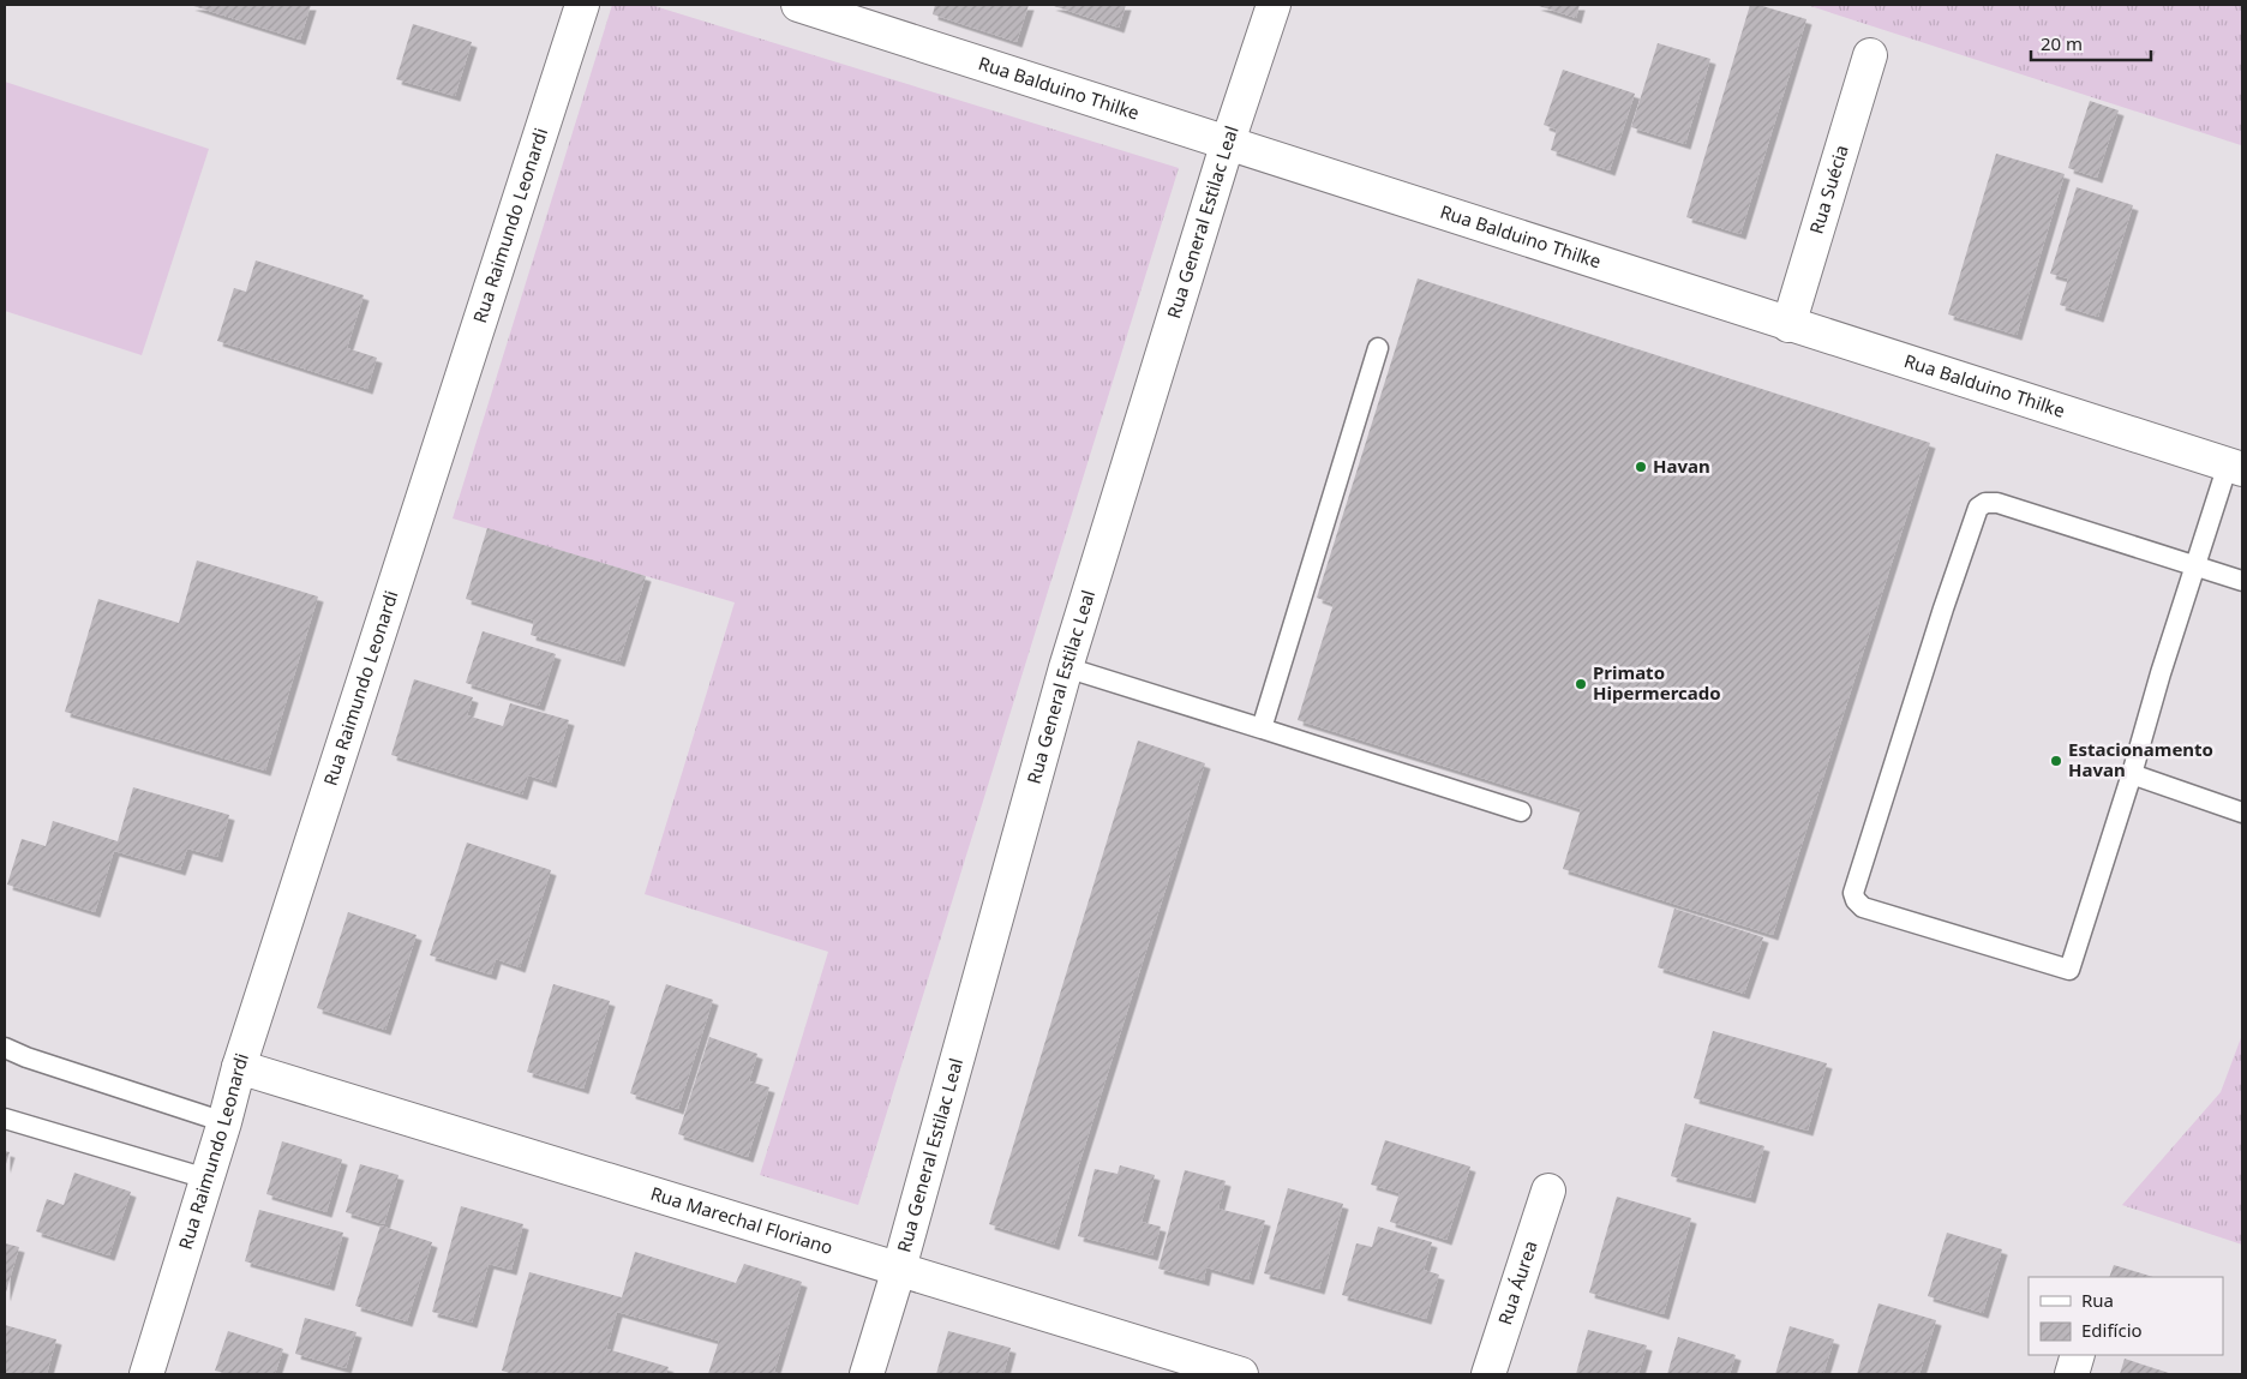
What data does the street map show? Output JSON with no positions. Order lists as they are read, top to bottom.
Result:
{
  "streets": {
    "street": [
      "Rua Balduino Thilke",
      "Rua Suécia",
      "Rua General Estilac Leal",
      "Rua Raimundo Leonardi",
      "Rua Marechal Floriano",
      "Rua Áurea"
    ]
  },
  "crossings": [
    ["Rua Balduino Thilke", "Rua Suécia"],
    ["Rua Balduino Thilke", "Rua General Estilac Leal"],
    ["Rua General Estilac Leal", "Rua Marechal Floriano"],
    ["Rua Raimundo Leonardi", "Rua Marechal Floriano"]
  ],
  "places": ["Havan", "Primato Hipermercado", "Estacionamento Havan"],
  "legend": ["Rua", "Edifício"],
  "scale_bar": "20 m"
}
